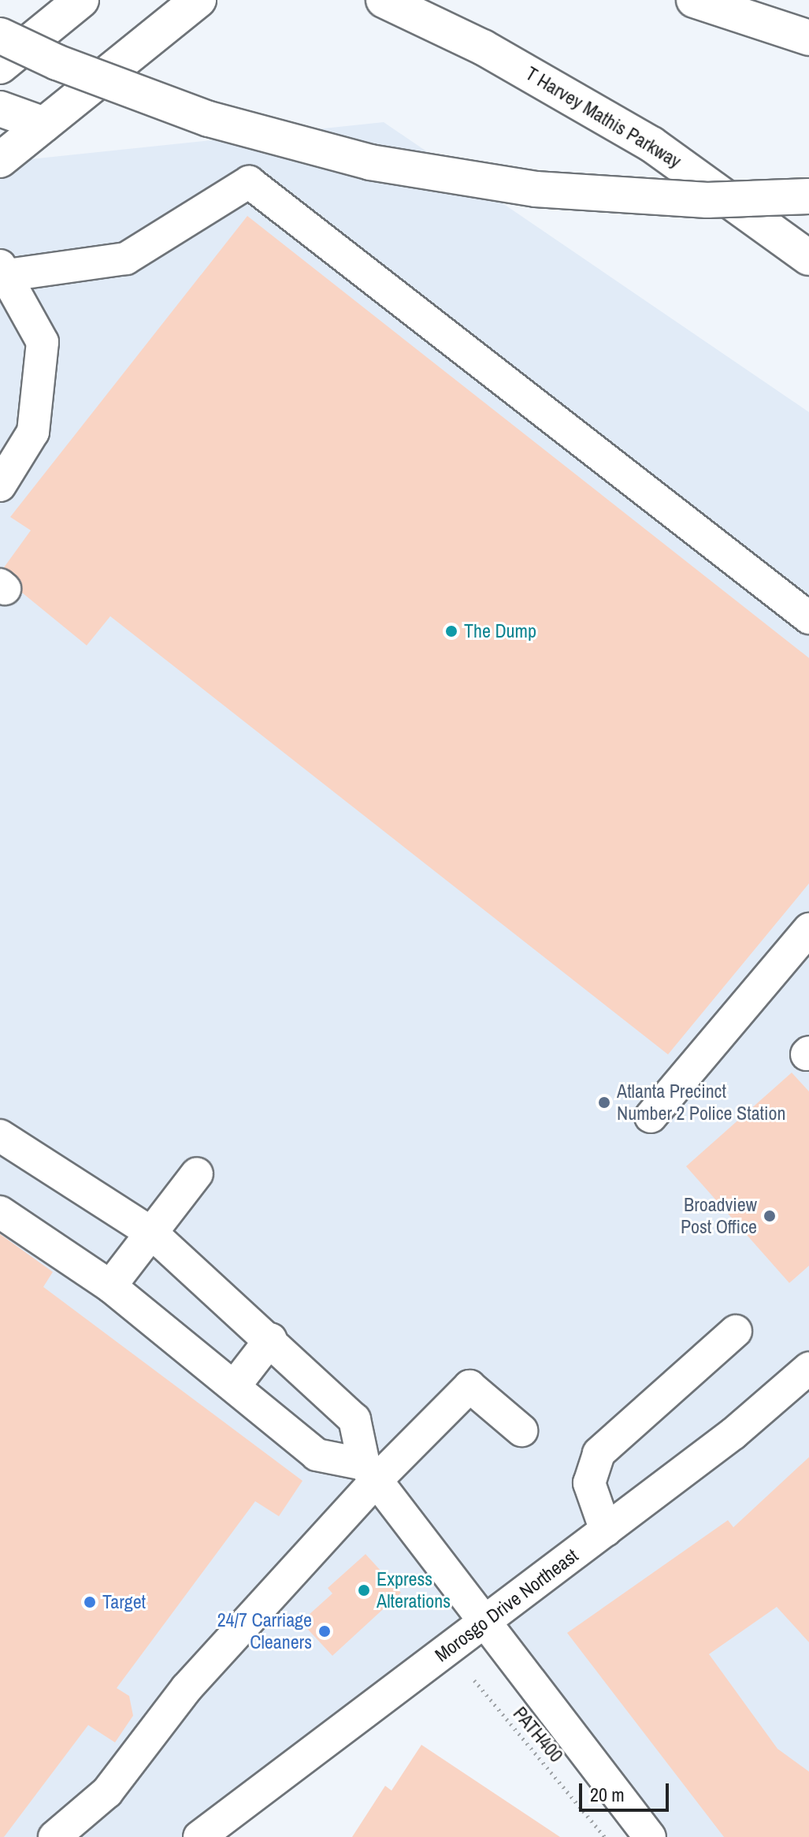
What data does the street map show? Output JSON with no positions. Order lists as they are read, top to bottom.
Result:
{
  "streets": {
    "main road": ["T Harvey Mathis Parkway"],
    "street": ["Morosgo Drive Northeast"],
    "path": ["PATH400"]
  },
  "places": [
    "The Dump",
    "Atlanta Precinct Number 2 Police Station",
    "Broadview Post Office",
    "Express Alterations",
    "Target",
    "24/7 Carriage Cleaners"
  ],
  "scale_bar": "20 m"
}
